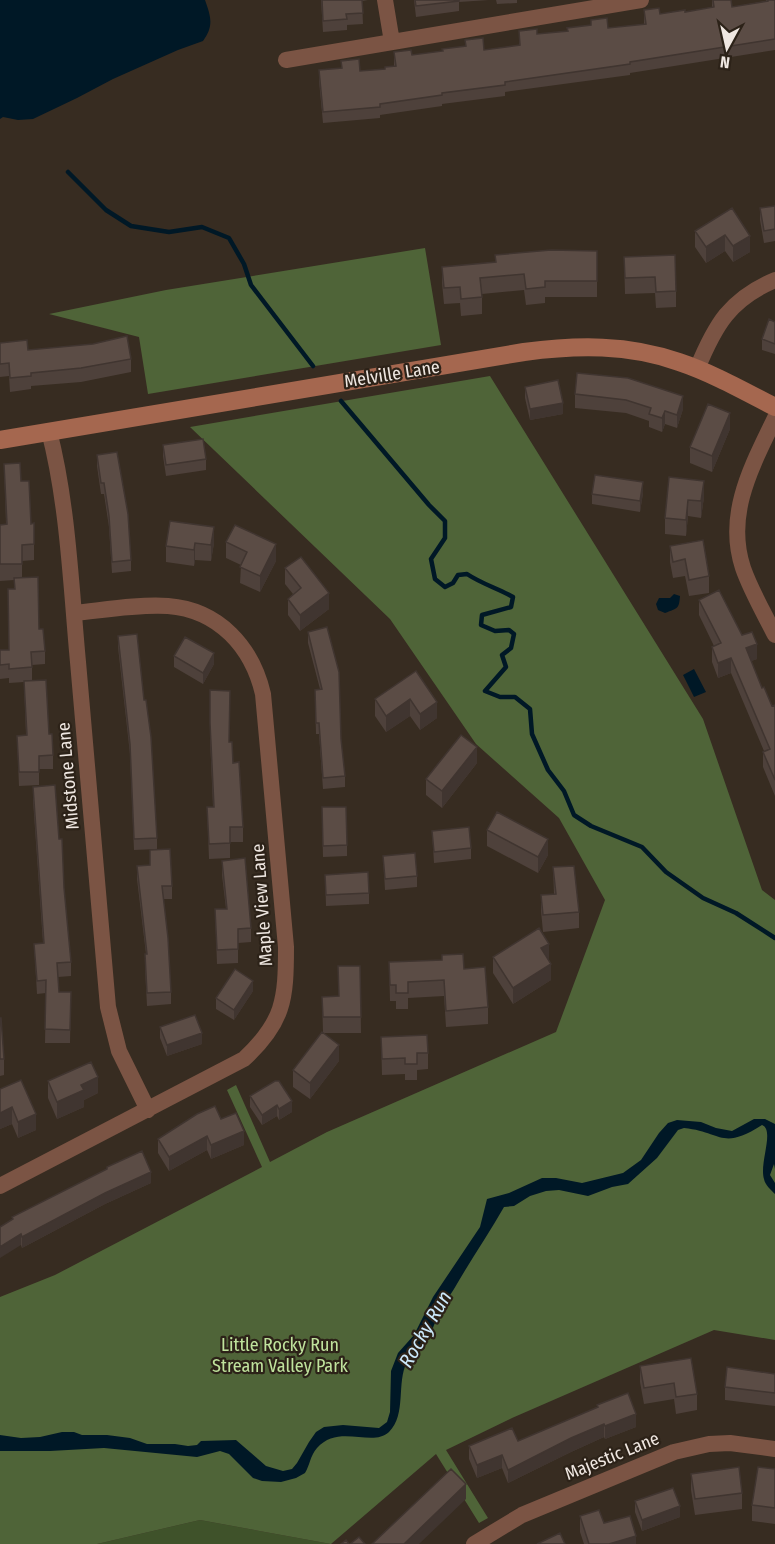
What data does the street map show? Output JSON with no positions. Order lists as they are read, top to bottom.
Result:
{
  "streets": {
    "street": [
      "Melville Lane",
      "Midstone Lane",
      "Maple View Lane",
      "Majestic Lane"
    ]
  },
  "crossings": [
    ["Melville Lane", "Midstone Lane"],
    ["Midstone Lane", "Maple View Lane"]
  ],
  "water": ["Rocky Run"],
  "parks": ["Little Rocky Run Stream Valley Park"],
  "north": "bottom"
}
